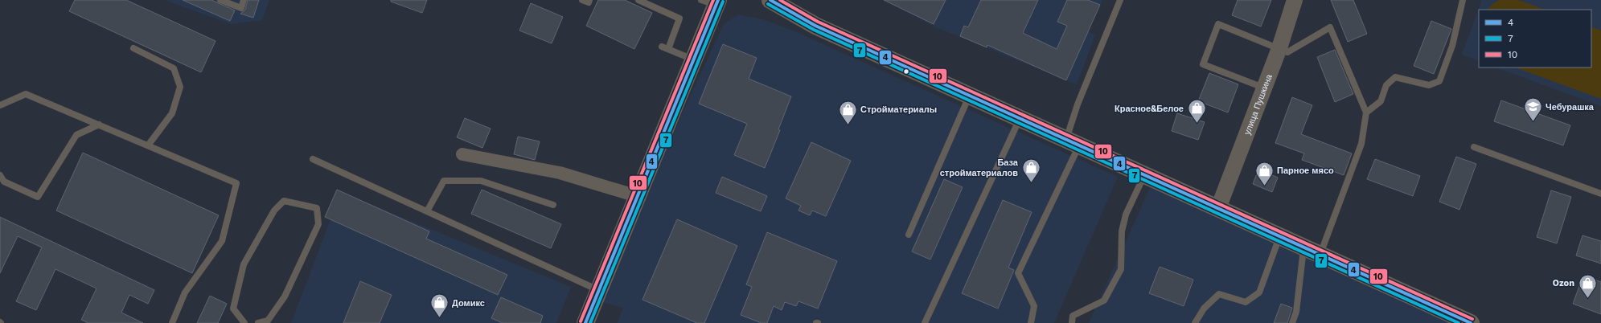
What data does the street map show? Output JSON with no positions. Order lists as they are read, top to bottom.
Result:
{
  "streets": {
    "street": ["улица Пушкина"]
  },
  "places": {
    "school or university": ["Чебурашка"],
    "shop": [
      "Красное&Белое",
      "Стройматериалы",
      "База стройматериалов",
      "Парное мясо",
      "Ozon",
      "Домикс"
    ]
  },
  "lines": ["transit line 4", "transit line 10", "transit line 7"],
  "legend": ["4", "7", "10"]
}
